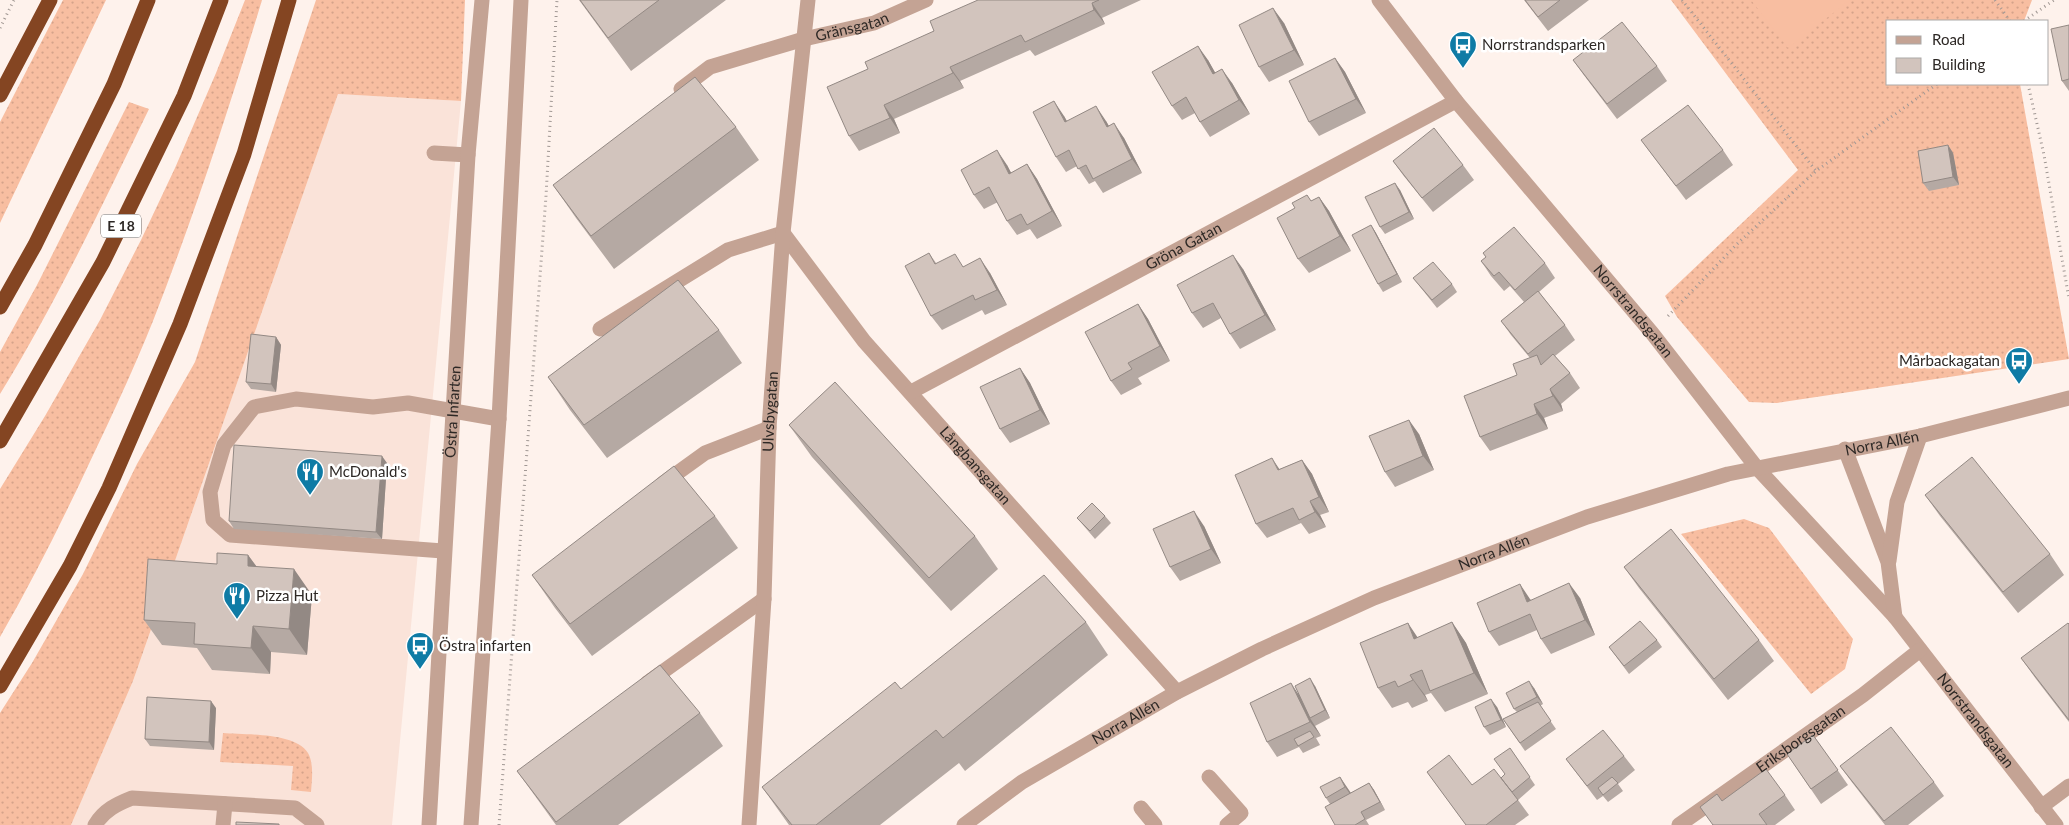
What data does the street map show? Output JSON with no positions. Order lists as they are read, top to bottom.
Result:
{
  "streets": {
    "highway": ["E 18"],
    "street": [
      "Gränsgatan",
      "Gröna Gatan",
      "Norrstrandsgatan",
      "Östra Infarten",
      "Ulvsbygatan",
      "Norra Allén",
      "Långbansgatan",
      "Eriksborgsgatan"
    ]
  },
  "crossings": [
    ["Gränsgatan", "Ulvsbygatan"],
    ["Gröna Gatan", "Norrstrandsgatan"],
    ["Gröna Gatan", "Långbansgatan"],
    ["Norrstrandsgatan", "Norra Allén"],
    ["Norrstrandsgatan", "Eriksborgsgatan"],
    ["Ulvsbygatan", "Långbansgatan"],
    ["Norra Allén", "Långbansgatan"]
  ],
  "places": {
    "bus stop": ["Norrstrandsparken", "Mårbackagatan", "Östra infarten"],
    "restaurant": ["McDonald's", "Pizza Hut"]
  },
  "legend": ["Road", "Building"]
}
